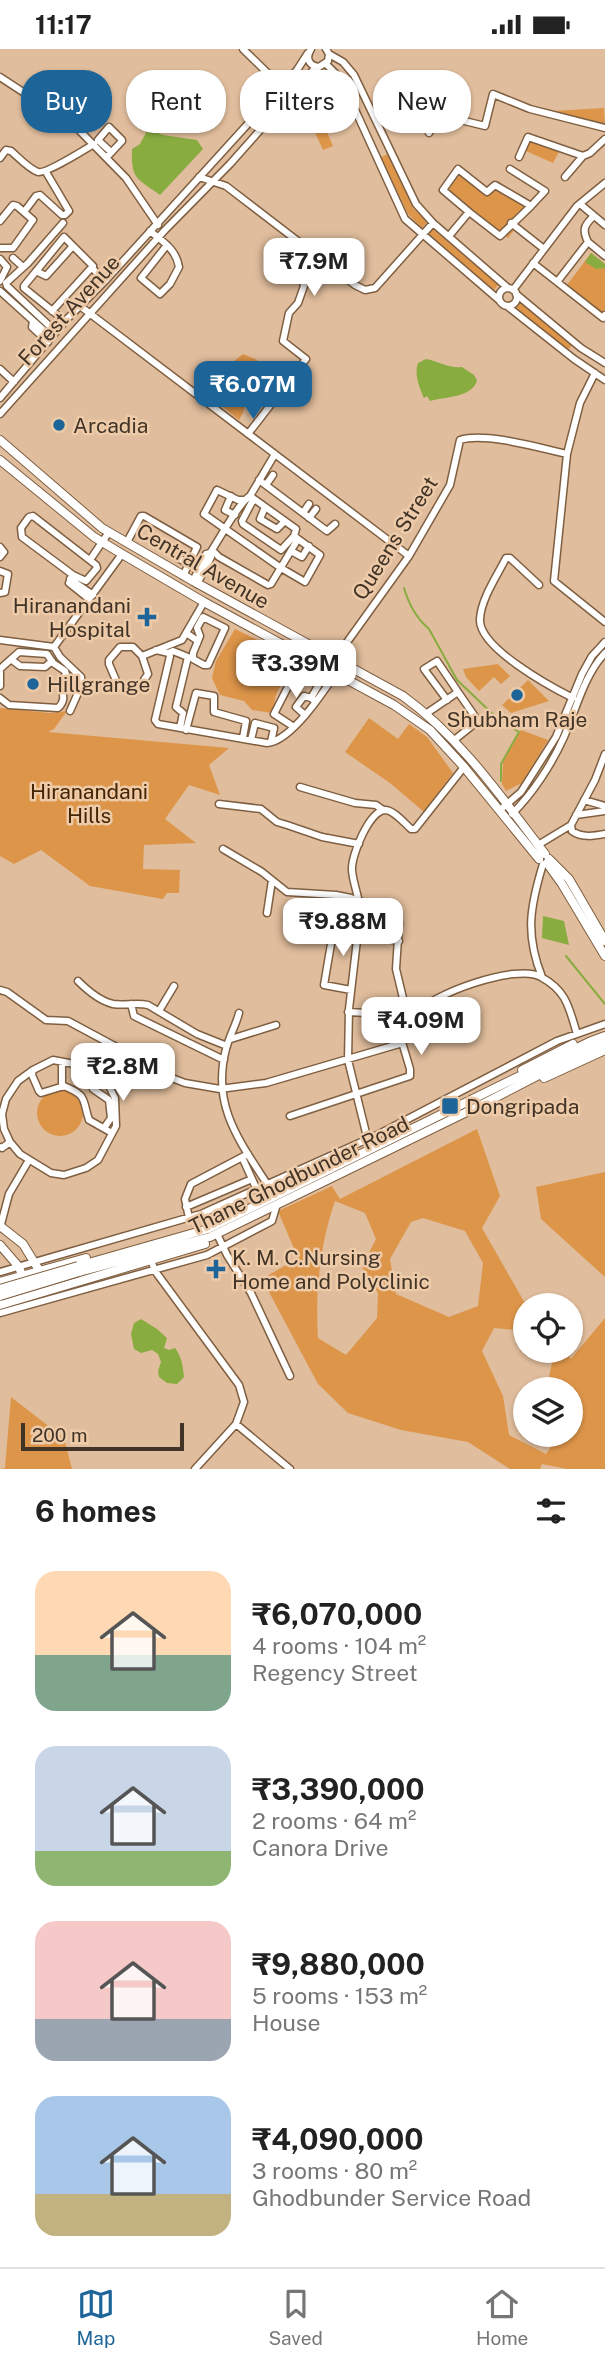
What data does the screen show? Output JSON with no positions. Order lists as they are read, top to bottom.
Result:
{
  "streets": {
    "main road": ["Central Avenue", "Thane Ghodbunder Road"],
    "street": ["Forest Avenue", "Queens Street"]
  },
  "crossings": [
    ["Queens Street", "Central Avenue"]
  ],
  "parks": ["Hiranandani Hills"],
  "places": {
    "other": ["Arcadia", "Hillgrange", "Shubham Raje"],
    "health": ["Hiranandani Hospital", "K. M. C.Nursing Home and Polyclinic"],
    "transit": ["Dongripada"]
  },
  "scale_bar": "200 m",
  "page": {
    "status": "11:17",
    "chip": [
      "Buy",
      "Rent",
      "Filters",
      "New"
    ],
    "price": [
      "₹7.9M",
      "₹6.07M",
      "₹3.39M",
      "₹9.88M",
      "₹4.09M",
      "₹2.8M"
    ],
    "scale": "200 m",
    "heading": "6 homes",
    "list": [
      {
        "name": "₹6,070,000",
        "note": "4 rooms · 104 m² · Regency Street"
      },
      {
        "name": "₹3,390,000",
        "note": "2 rooms · 64 m² · Canora Drive"
      },
      {
        "name": "₹9,880,000",
        "note": "5 rooms · 153 m² · House"
      },
      {
        "name": "₹4,090,000",
        "note": "3 rooms · 80 m² · Ghodbunder Service Road"
      }
    ],
    "tabs": ["Map", "Saved", "Home"]
  }
}
